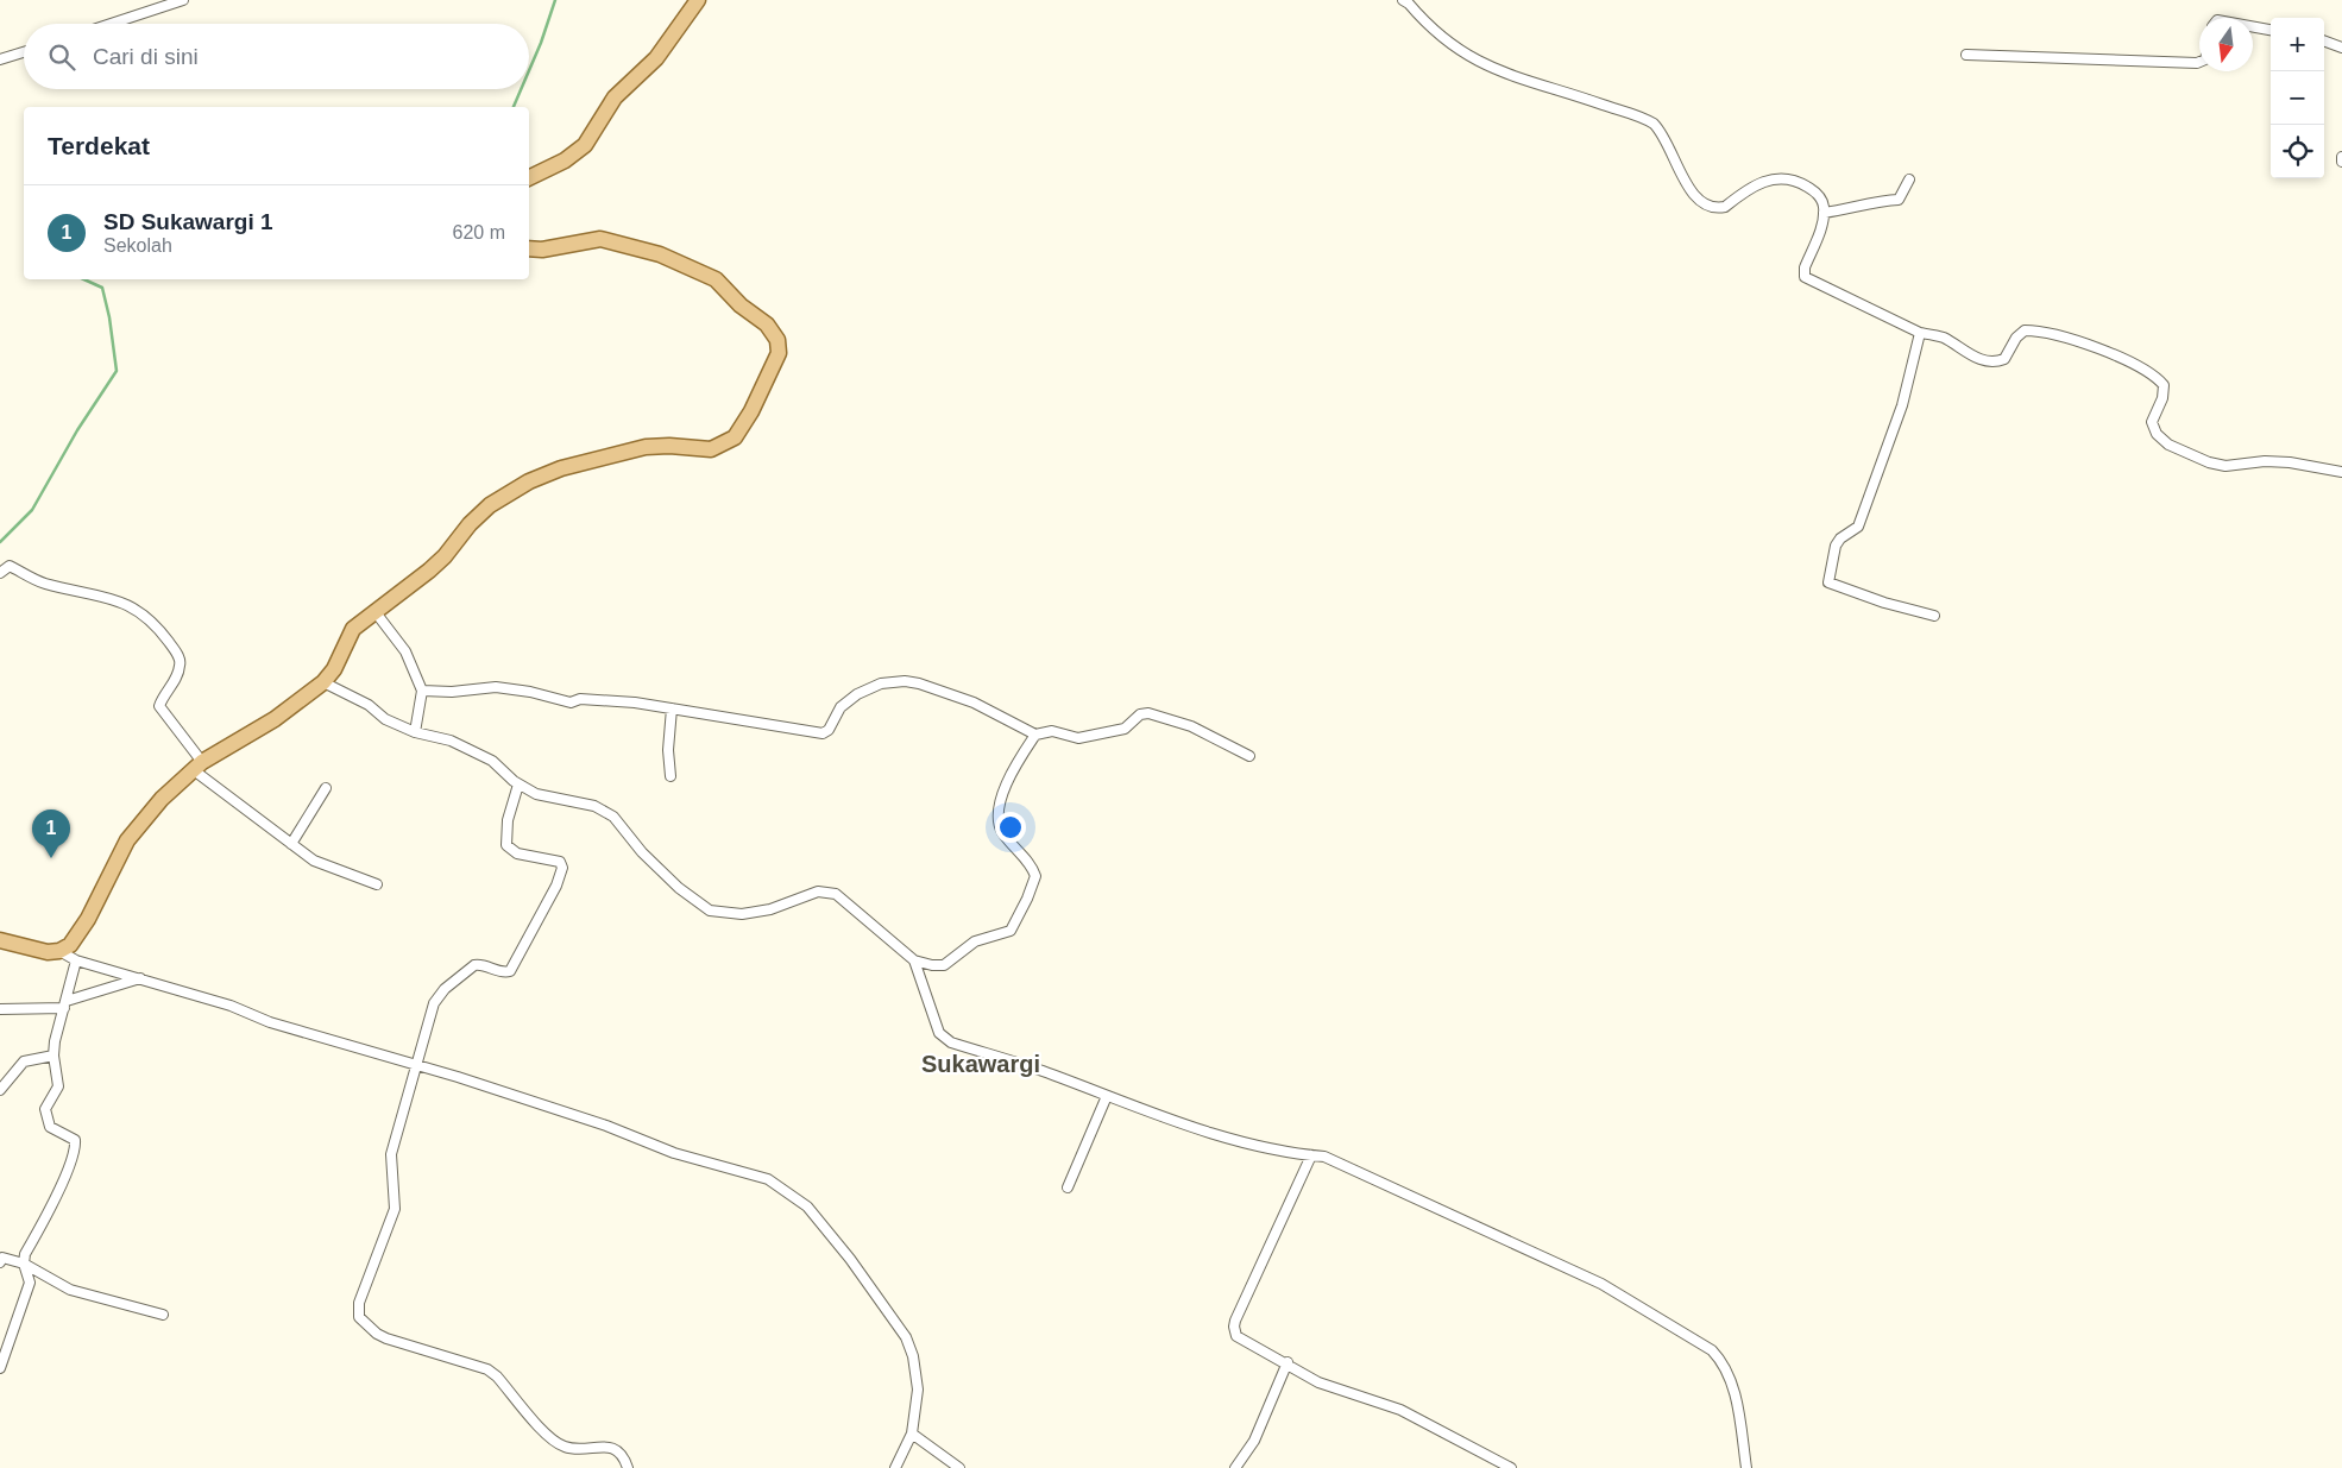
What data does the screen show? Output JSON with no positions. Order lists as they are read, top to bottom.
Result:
{
  "districts": ["Sukawargi"],
  "north": "bottom",
  "page": {
    "map_buttons": ["+", "−"],
    "search": "Cari di sini",
    "heading": "Terdekat",
    "list": [
      {
        "mark": "1",
        "name": "SD Sukawargi 1",
        "note": "Sekolah",
        "value": "620 m"
      }
    ],
    "pins": "1"
  }
}
